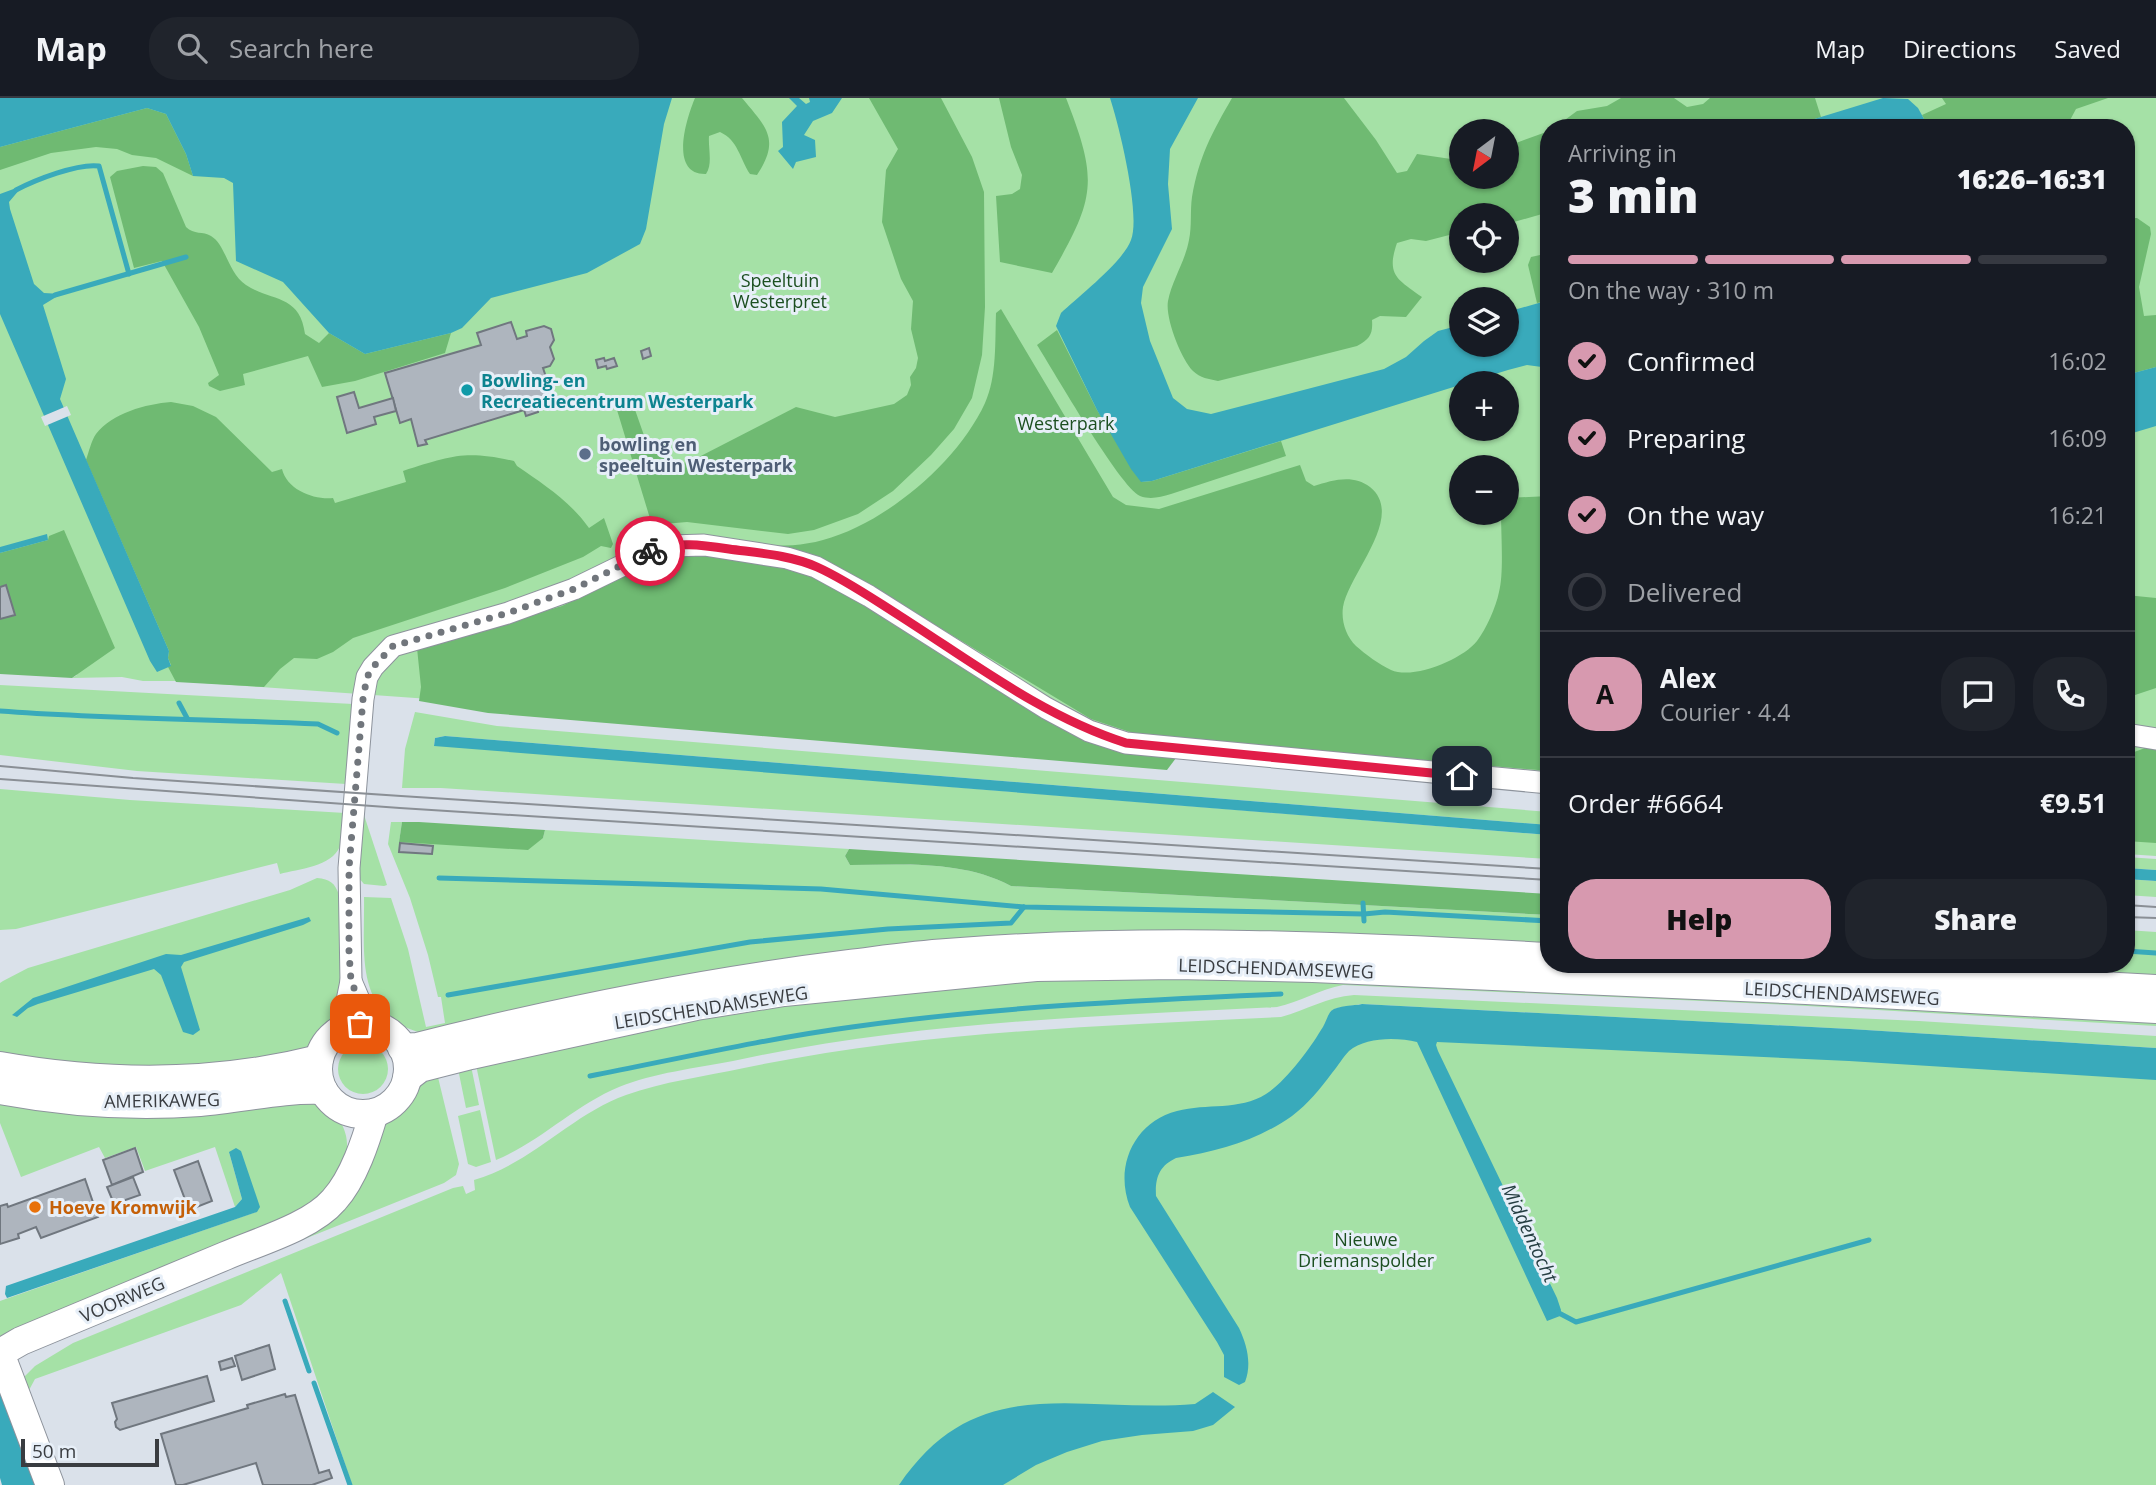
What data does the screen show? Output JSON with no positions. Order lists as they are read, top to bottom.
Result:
{
  "streets": {
    "main road": ["LEIDSCHENDAMSEWEG", "AMERIKAWEG", "VOORWEG"]
  },
  "crossings": [
    ["LEIDSCHENDAMSEWEG", "AMERIKAWEG"],
    ["LEIDSCHENDAMSEWEG", "VOORWEG"],
    ["AMERIKAWEG", "VOORWEG"]
  ],
  "water": ["Middentocht"],
  "parks": ["Speeltuin Westerpret", "Westerpark", "Nieuwe Driemanspolder"],
  "places": ["Bowling- en Recreatiecentrum Westerpark", "bowling en speeltuin Westerpark", "Hoeve Kromwijk"],
  "scale_bar": "50 m",
  "north": "bottom left",
  "page": {
    "header": "Map",
    "search": "Search here",
    "nav": ["Map", "Directions", "Saved"],
    "map_buttons": ["+", "−"],
    "heading": ["3 min", "Arriving in", "16:26–16:31"],
    "panel": [
      "Alex",
      "Courier · 4.4",
      "Order #6664",
      "€9.51"
    ],
    "bar": "On the way · 310 m",
    "list": [
      ["Confirmed", "16:02"],
      ["Preparing", "16:09"],
      ["On the way", "16:21"],
      "Delivered"
    ],
    "round": "A",
    "buttons": ["Help", "Share"],
    "scale": "50 m"
  }
}
